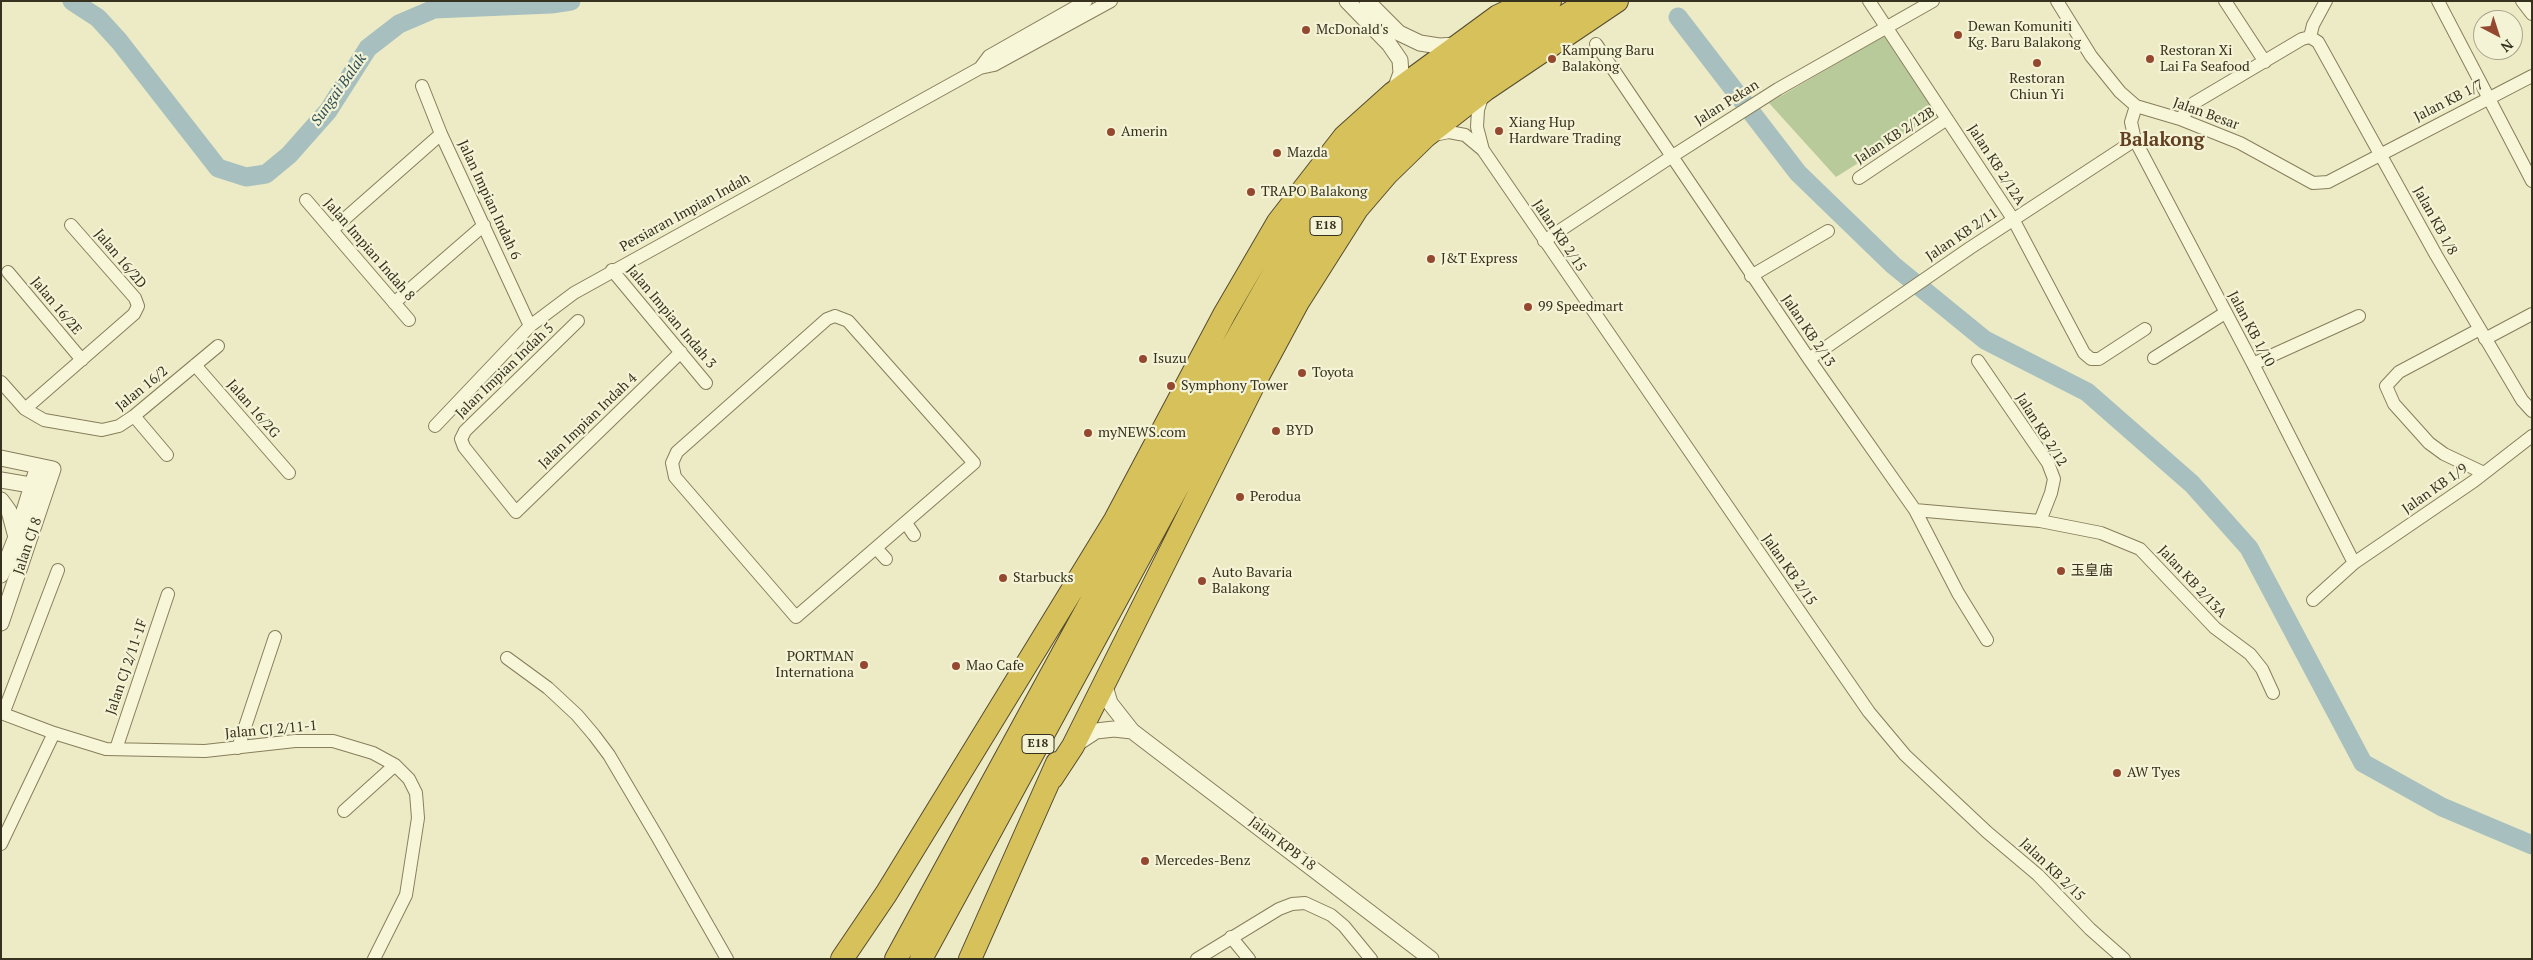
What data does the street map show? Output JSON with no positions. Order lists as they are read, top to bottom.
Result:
{
  "streets": {
    "highway": ["E18"],
    "street": [
      "Jalan KB 1/7",
      "Jalan Pekan",
      "Jalan Besar",
      "Jalan KB 2/12B",
      "Jalan KB 2/12A",
      "Jalan Impian Indah 6",
      "Persiaran Impian Indah",
      "Jalan KB 1/8",
      "Jalan KB 2/11",
      "Jalan KB 2/15",
      "Jalan Impian Indah 8",
      "Jalan 16/2D",
      "Jalan 16/2E",
      "Jalan Impian Indah 3",
      "Jalan KB 1/10",
      "Jalan KB 2/13",
      "Jalan Impian Indah 5",
      "Jalan 16/2",
      "Jalan 16/2G",
      "Jalan Impian Indah 4",
      "Jalan KB 2/12",
      "Jalan KB 1/9",
      "Jalan CJ 8",
      "Jalan KB 2/13A",
      "Jalan CJ 2/11-1F",
      "Jalan CJ 2/11-1",
      "Jalan KPB 18"
    ]
  },
  "crossings": [
    ["Jalan KB 1/7", "Jalan Besar"],
    ["Jalan KB 1/7", "Jalan KB 1/8"],
    ["Jalan Pekan", "Jalan KB 2/12A"],
    ["Jalan Pekan", "Jalan KB 2/15"],
    ["Jalan Pekan", "Jalan KB 2/13"],
    ["Jalan Besar", "Jalan KB 1/8"],
    ["Jalan Besar", "Jalan KB 1/10"],
    ["Jalan KB 2/12B", "Jalan KB 2/12A"],
    ["Jalan KB 2/12A", "Jalan KB 2/11"],
    ["Jalan Impian Indah 6", "Persiaran Impian Indah"],
    ["Persiaran Impian Indah", "Jalan Impian Indah 3"],
    ["Jalan KB 2/11", "Jalan KB 1/10"],
    ["Jalan KB 2/11", "Jalan KB 2/13"],
    ["Jalan 16/2D", "Jalan 16/2E"],
    ["Jalan Impian Indah 3", "Jalan Impian Indah 4"],
    ["Jalan KB 1/10", "Jalan KB 1/9"],
    ["Jalan KB 2/13", "Jalan KB 2/13A"],
    ["Jalan Impian Indah 5", "Jalan Impian Indah 4"],
    ["Jalan 16/2", "Jalan 16/2G"],
    ["Jalan KB 2/12", "Jalan KB 2/13A"],
    ["Jalan CJ 2/11-1F", "Jalan CJ 2/11-1"]
  ],
  "districts": ["Balakong"],
  "water": ["Sungai Balak"],
  "places": [
    "McDonald's",
    "Dewan Komuniti Kg. Baru Balakong",
    "Kampung Baru Balakong",
    "Restoran Xi Lai Fa Seafood",
    "Restoran Chiun Yi",
    "Xiang Hup Hardware Trading",
    "Amerin",
    "Mazda",
    "TRAPO Balakong",
    "J&T Express",
    "99 Speedmart",
    "Isuzu",
    "Toyota",
    "Symphony Tower",
    "BYD",
    "myNEWS.com",
    "Perodua",
    "玉皇庙",
    "Starbucks",
    "Auto Bavaria Balakong",
    "PORTMAN Internationa",
    "Mao Cafe",
    "AW Tyes",
    "Mercedes-Benz"
  ],
  "north": "bottom right"
}
